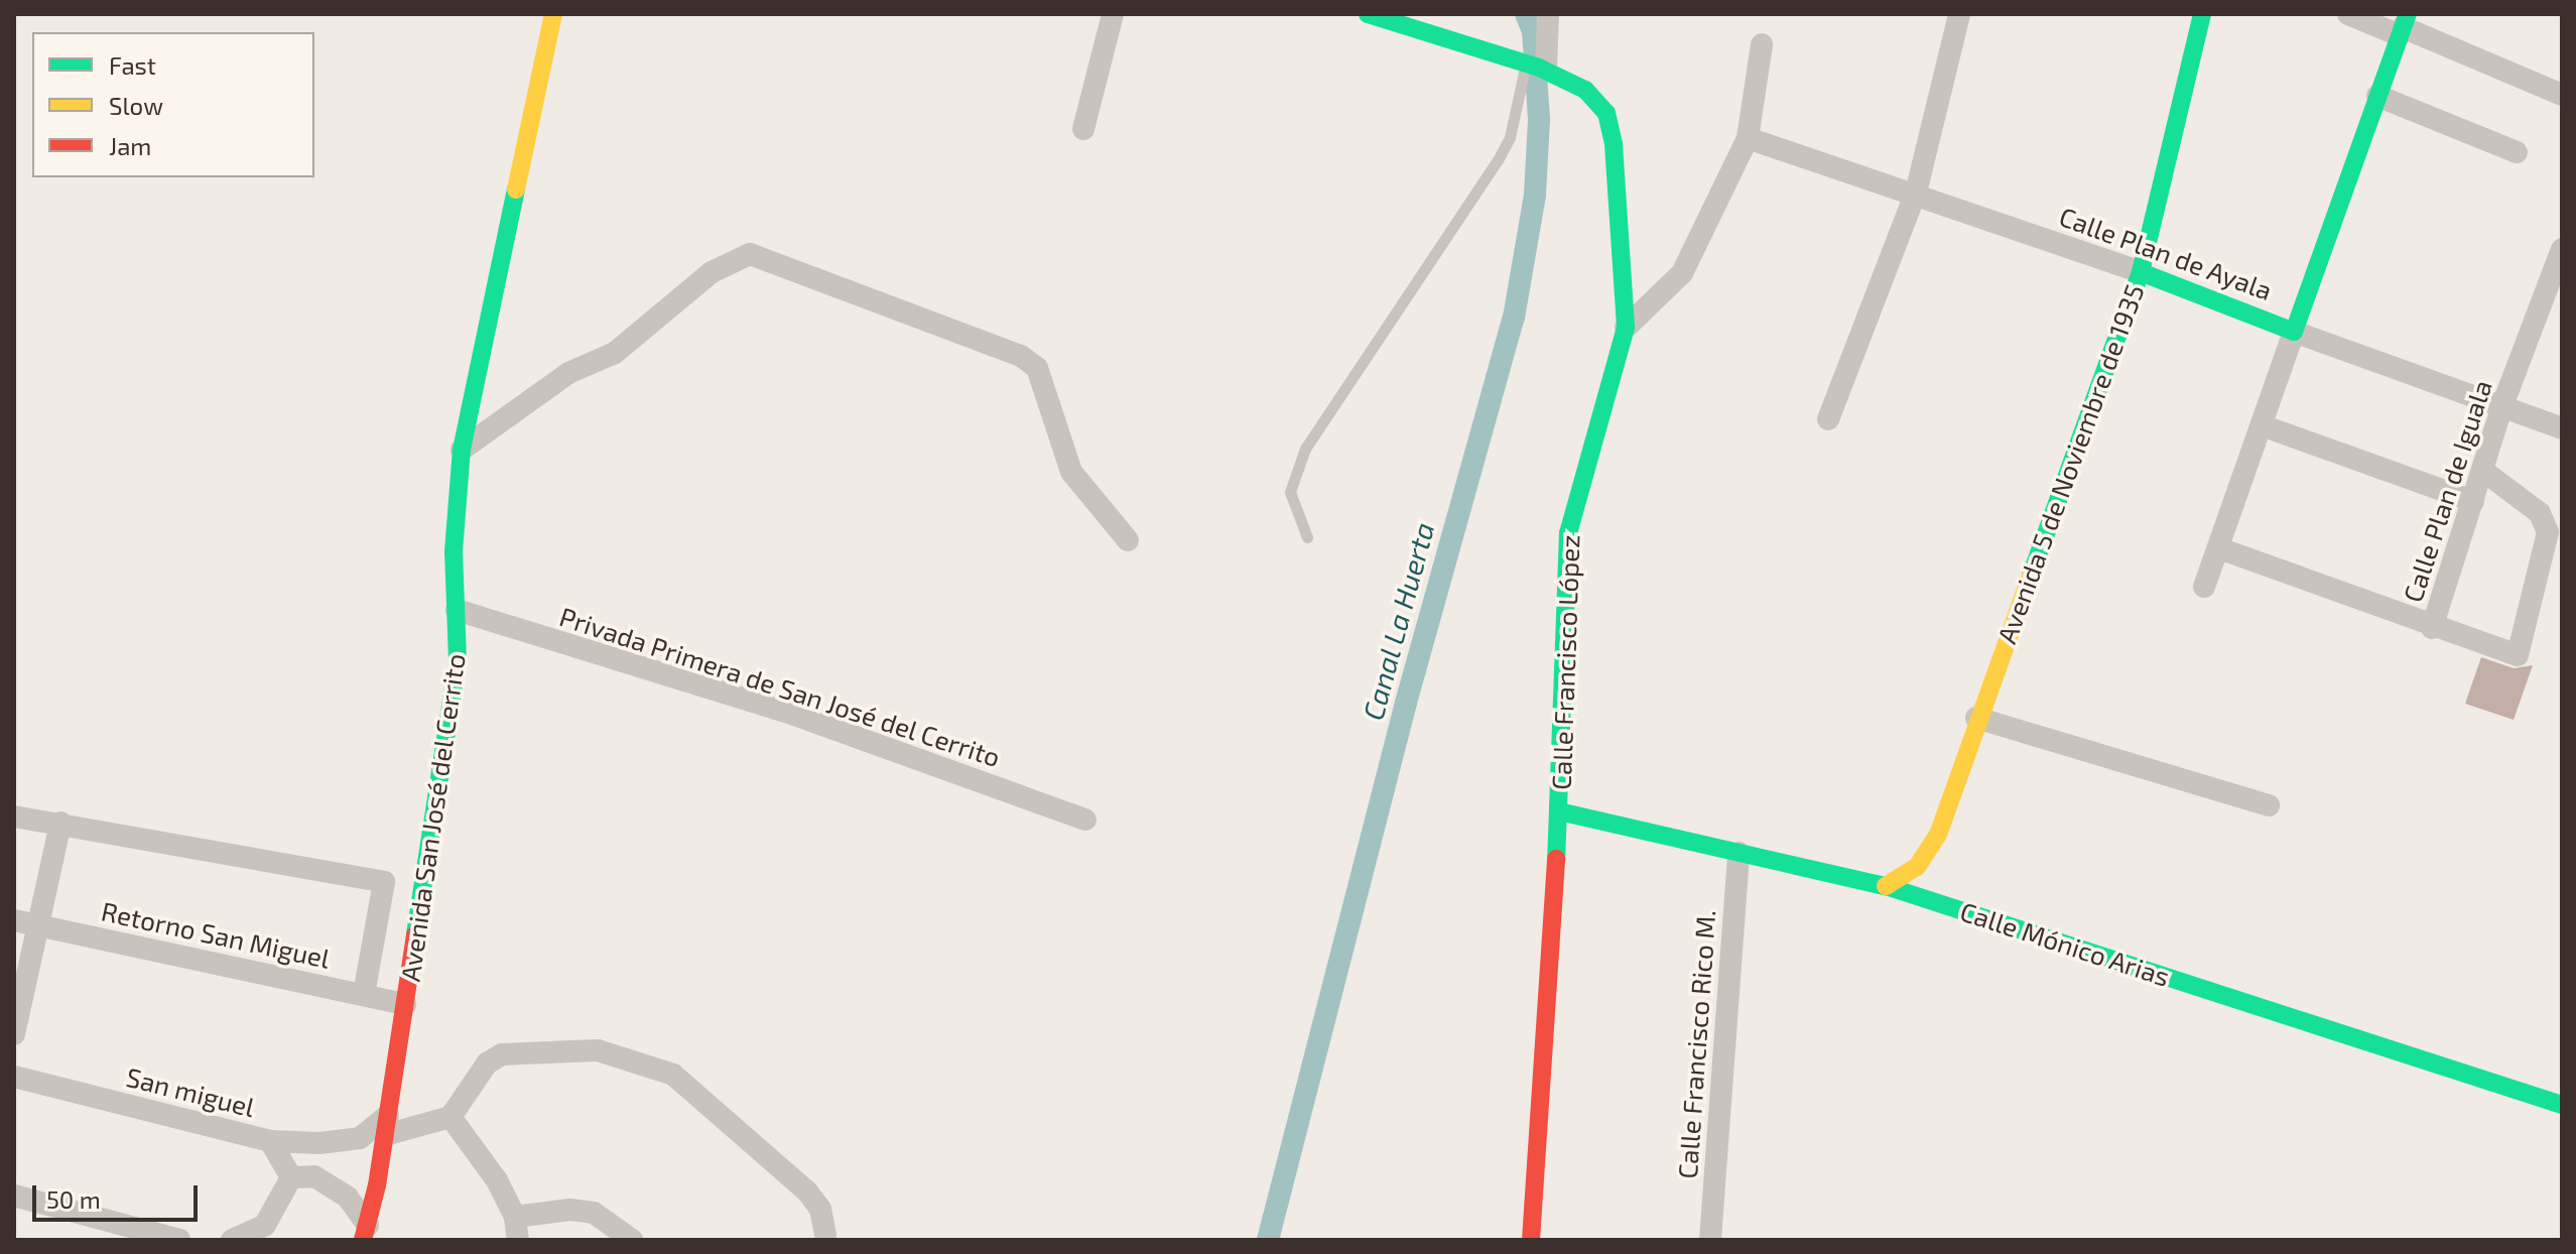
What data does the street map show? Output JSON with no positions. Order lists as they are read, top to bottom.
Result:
{
  "streets": {
    "street": [
      "Calle Plan de Ayala",
      "Avenida 5 de Noviembre de 1935",
      "Calle Plan de Iguala",
      "Calle Francisco López",
      "Privada Primera de San José del Cerrito",
      "Avenida San José del Cerrito",
      "Retorno San Miguel",
      "Calle Mónico Arias",
      "Calle Francisco Rico M.",
      "San miguel"
    ]
  },
  "crossings": [
    ["Calle Plan de Ayala", "Avenida 5 de Noviembre de 1935"],
    ["Calle Plan de Ayala", "Calle Plan de Iguala"],
    ["Avenida 5 de Noviembre de 1935", "Calle Mónico Arias"],
    ["Calle Francisco López", "Calle Mónico Arias"],
    ["Privada Primera de San José del Cerrito", "Avenida San José del Cerrito"],
    ["Avenida San José del Cerrito", "Retorno San Miguel"],
    ["Calle Mónico Arias", "Calle Francisco Rico M."]
  ],
  "water": ["Canal La Huerta"],
  "legend": ["Fast", "Slow", "Jam"],
  "scale_bar": "50 m"
}
